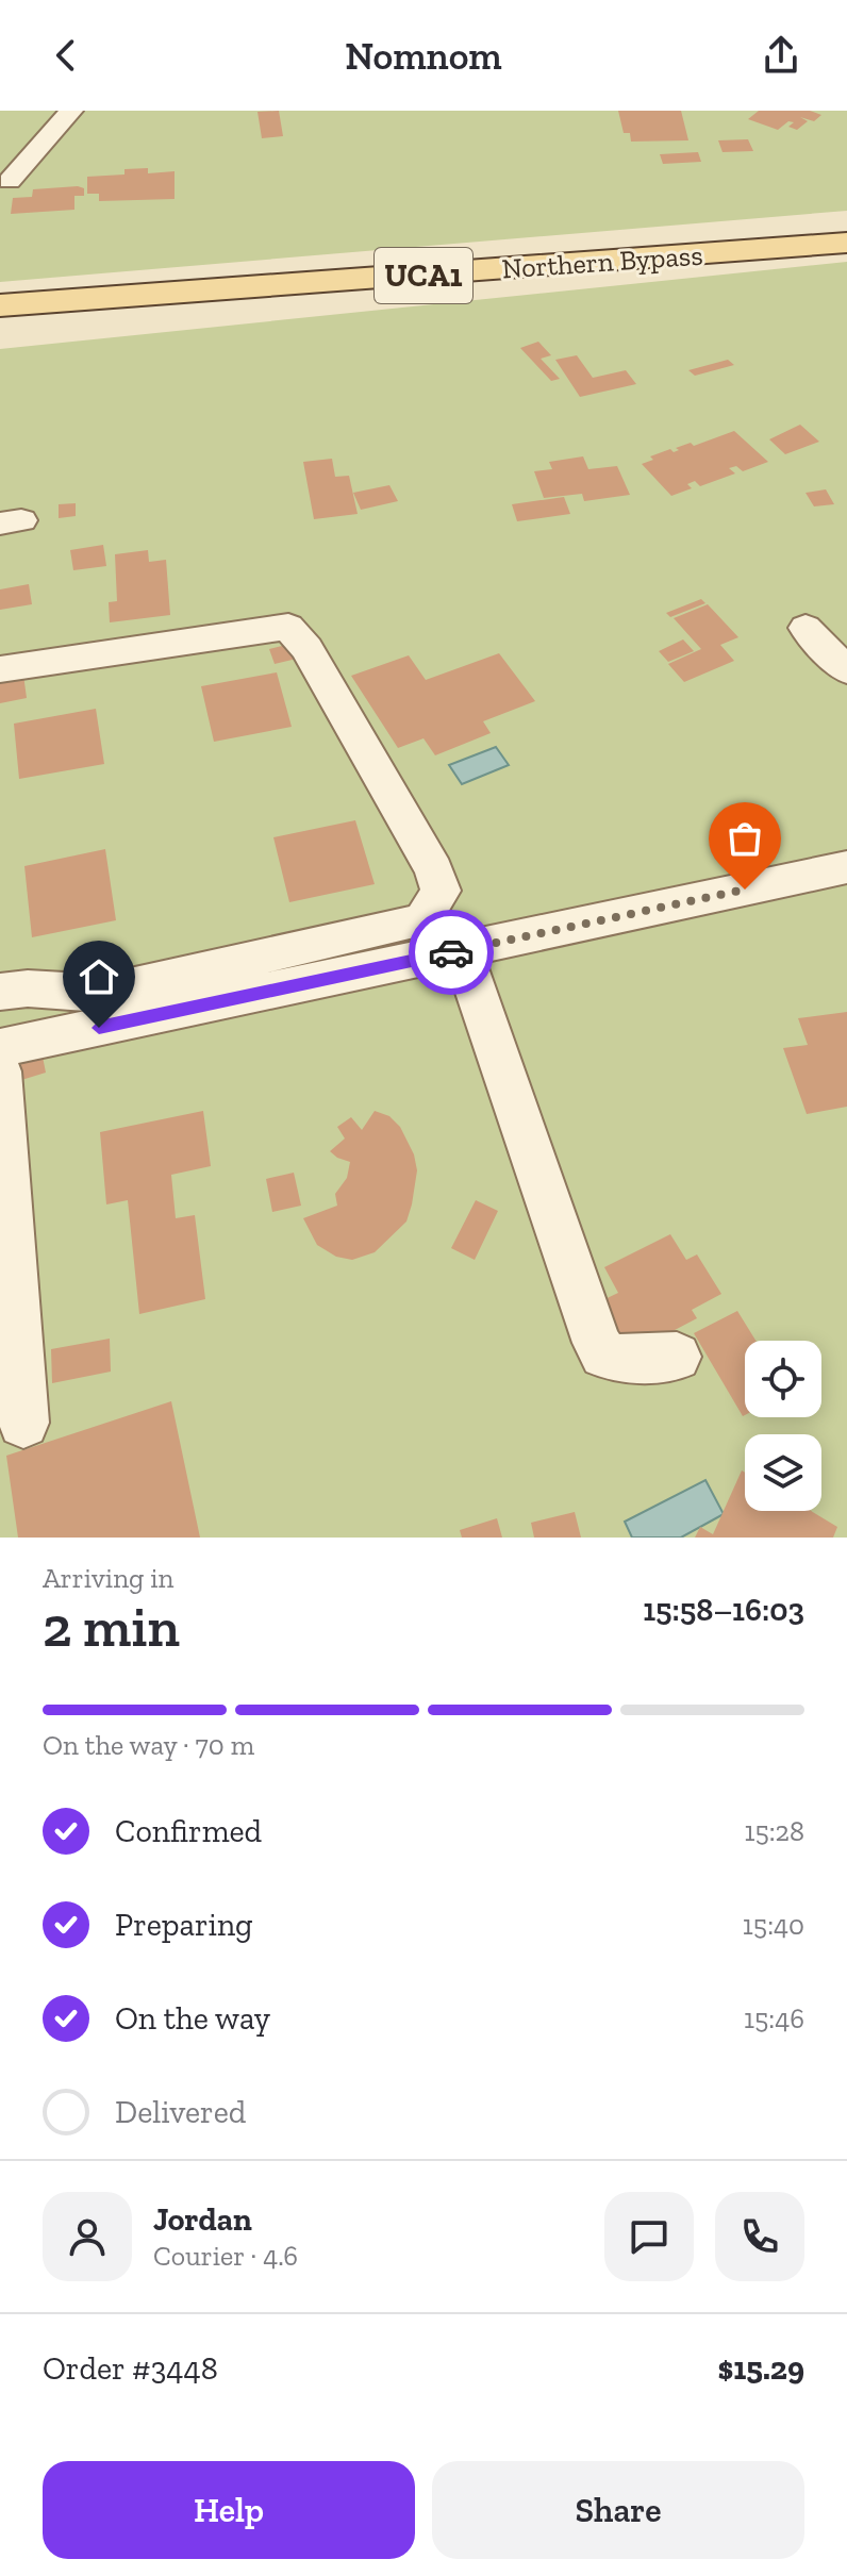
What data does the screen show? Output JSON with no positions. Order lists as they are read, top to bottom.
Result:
{
  "streets": {
    "main road": ["Northern Bypass", "UCA1"]
  },
  "page": {
    "header": "Nomnom",
    "heading": ["2 min", "Arriving in", "15:58–16:03"],
    "panel": [
      "Jordan",
      "Courier · 4.6",
      "Order #3448",
      "$15.29"
    ],
    "bar": "On the way · 70 m",
    "list": [
      ["Confirmed", "15:28"],
      ["Preparing", "15:40"],
      ["On the way", "15:46"],
      "Delivered"
    ],
    "buttons": ["Help", "Share"]
  }
}
